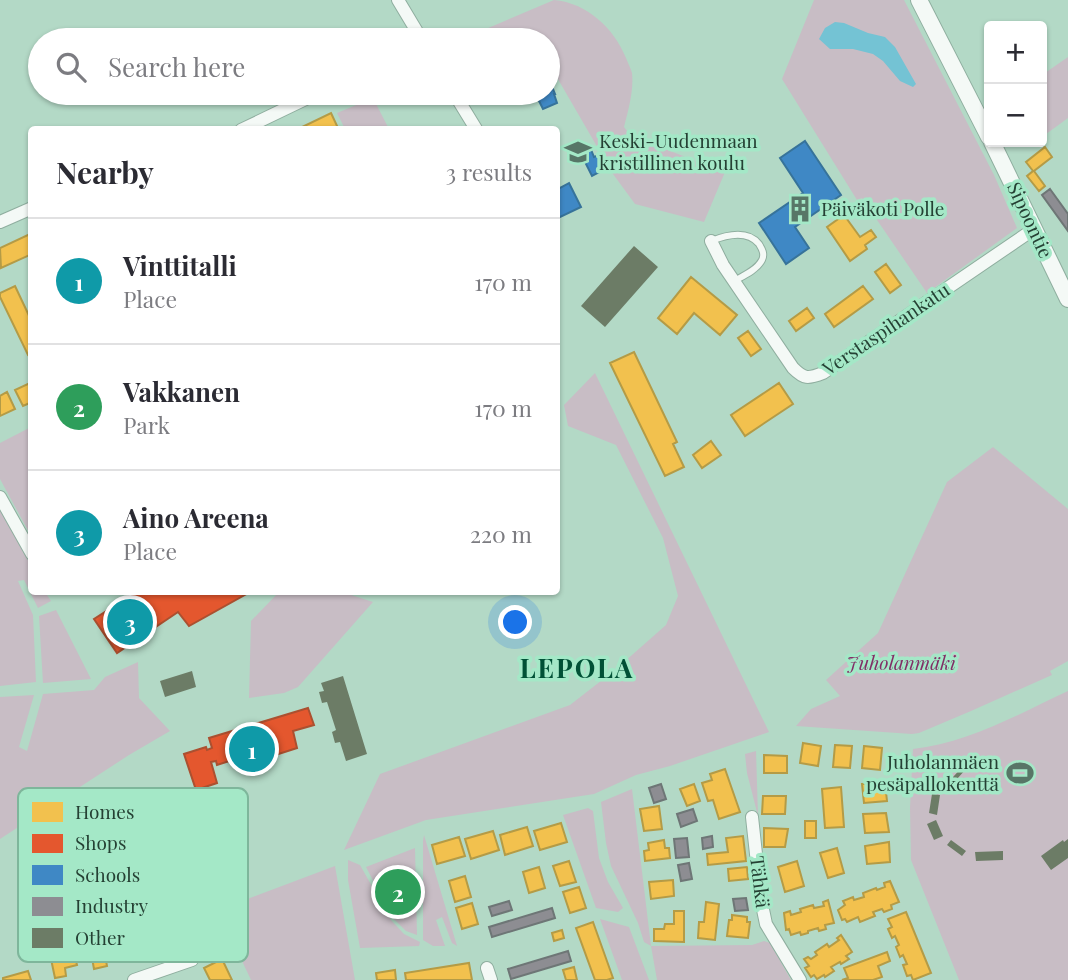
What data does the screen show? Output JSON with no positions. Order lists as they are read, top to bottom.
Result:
{
  "streets": {
    "street": ["Sipoontie", "Verstaspihankatu", "Tähkä"]
  },
  "crossings": [
    ["Sipoontie", "Verstaspihankatu"]
  ],
  "districts": ["LEPOLA"],
  "parks": ["Juholanmäki"],
  "places": {
    "school or university": ["Keski-Uudenmaan kristillinen koulu"],
    "building": ["Päiväkoti Polle"],
    "sports": ["Juholanmäen pesäpallokenttä"]
  },
  "legend": [
    "Homes",
    "Shops",
    "Schools",
    "Industry",
    "Other"
  ],
  "page": {
    "map_buttons": ["+", "−"],
    "search": "Search here",
    "heading": ["Nearby", "3 results"],
    "list": [
      {
        "mark": "1",
        "name": "Vinttitalli",
        "note": "Place",
        "value": "170 m"
      },
      {
        "mark": "2",
        "name": "Vakkanen",
        "note": "Park",
        "value": "170 m"
      },
      {
        "mark": "3",
        "name": "Aino Areena",
        "note": "Place",
        "value": "220 m"
      }
    ],
    "pins": ["3", "1", "2"]
  }
}
